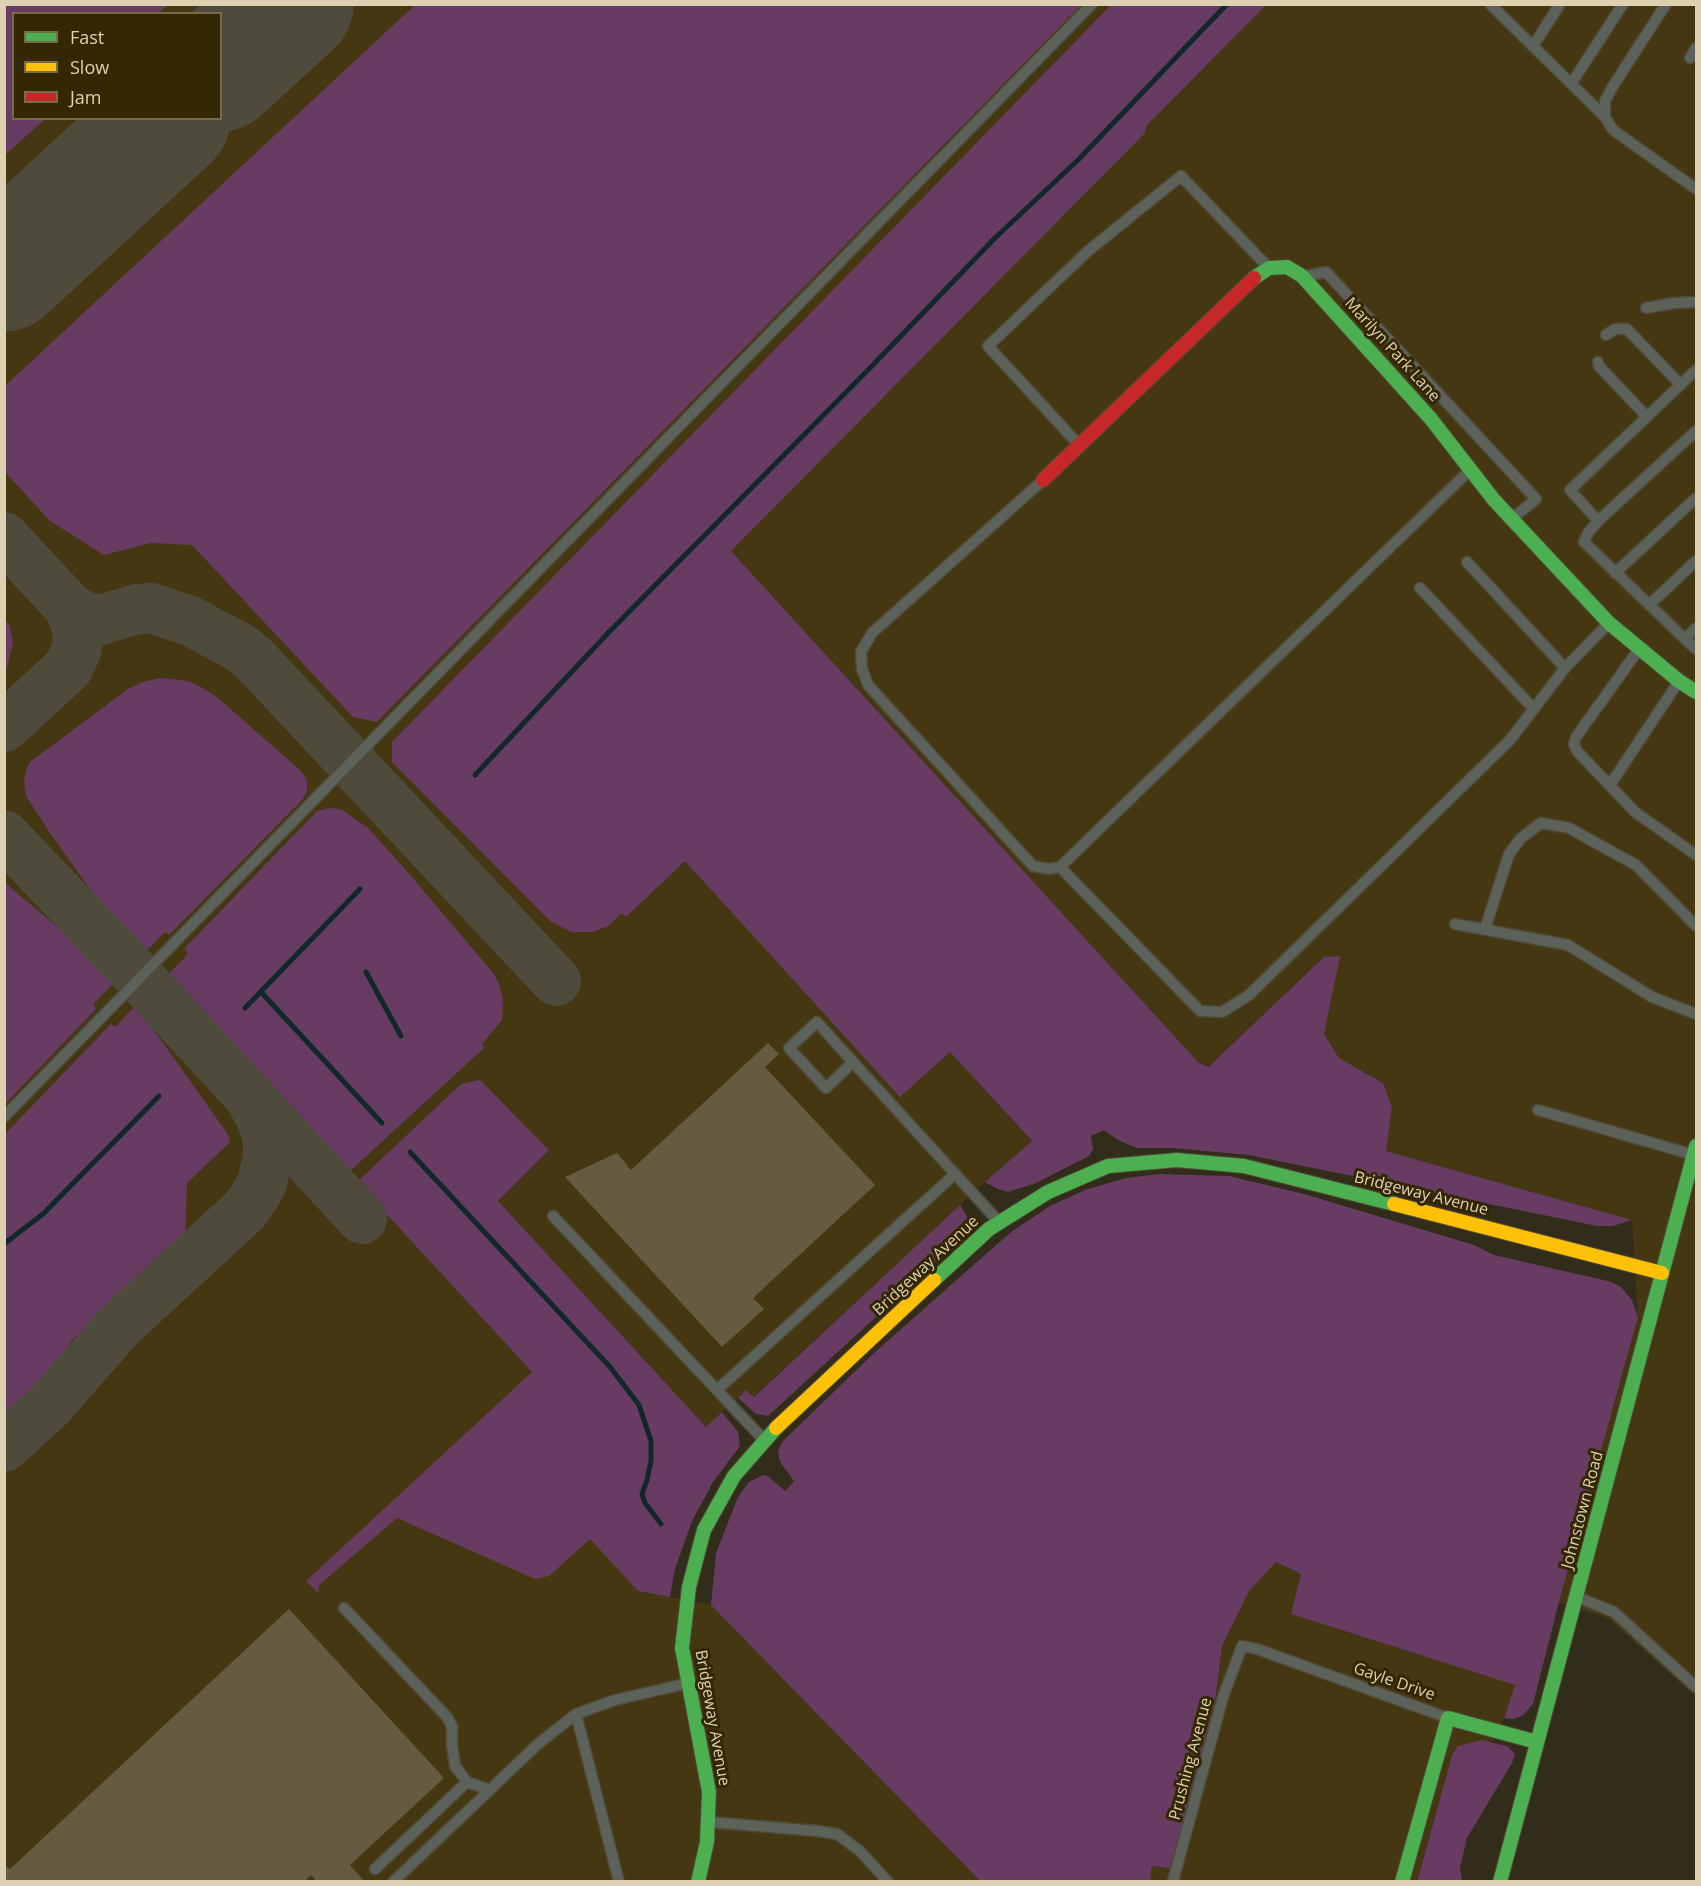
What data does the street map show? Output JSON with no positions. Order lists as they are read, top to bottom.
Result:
{
  "streets": {
    "street": [
      "Marilyn Park Lane",
      "Bridgeway Avenue",
      "Johnstown Road",
      "Gayle Drive"
    ],
    "lane": ["Prushing Avenue"]
  },
  "crossings": [
    ["Bridgeway Avenue", "Johnstown Road"],
    ["Johnstown Road", "Gayle Drive"],
    ["Gayle Drive", "Prushing Avenue"]
  ],
  "legend": ["Fast", "Slow", "Jam"]
}
